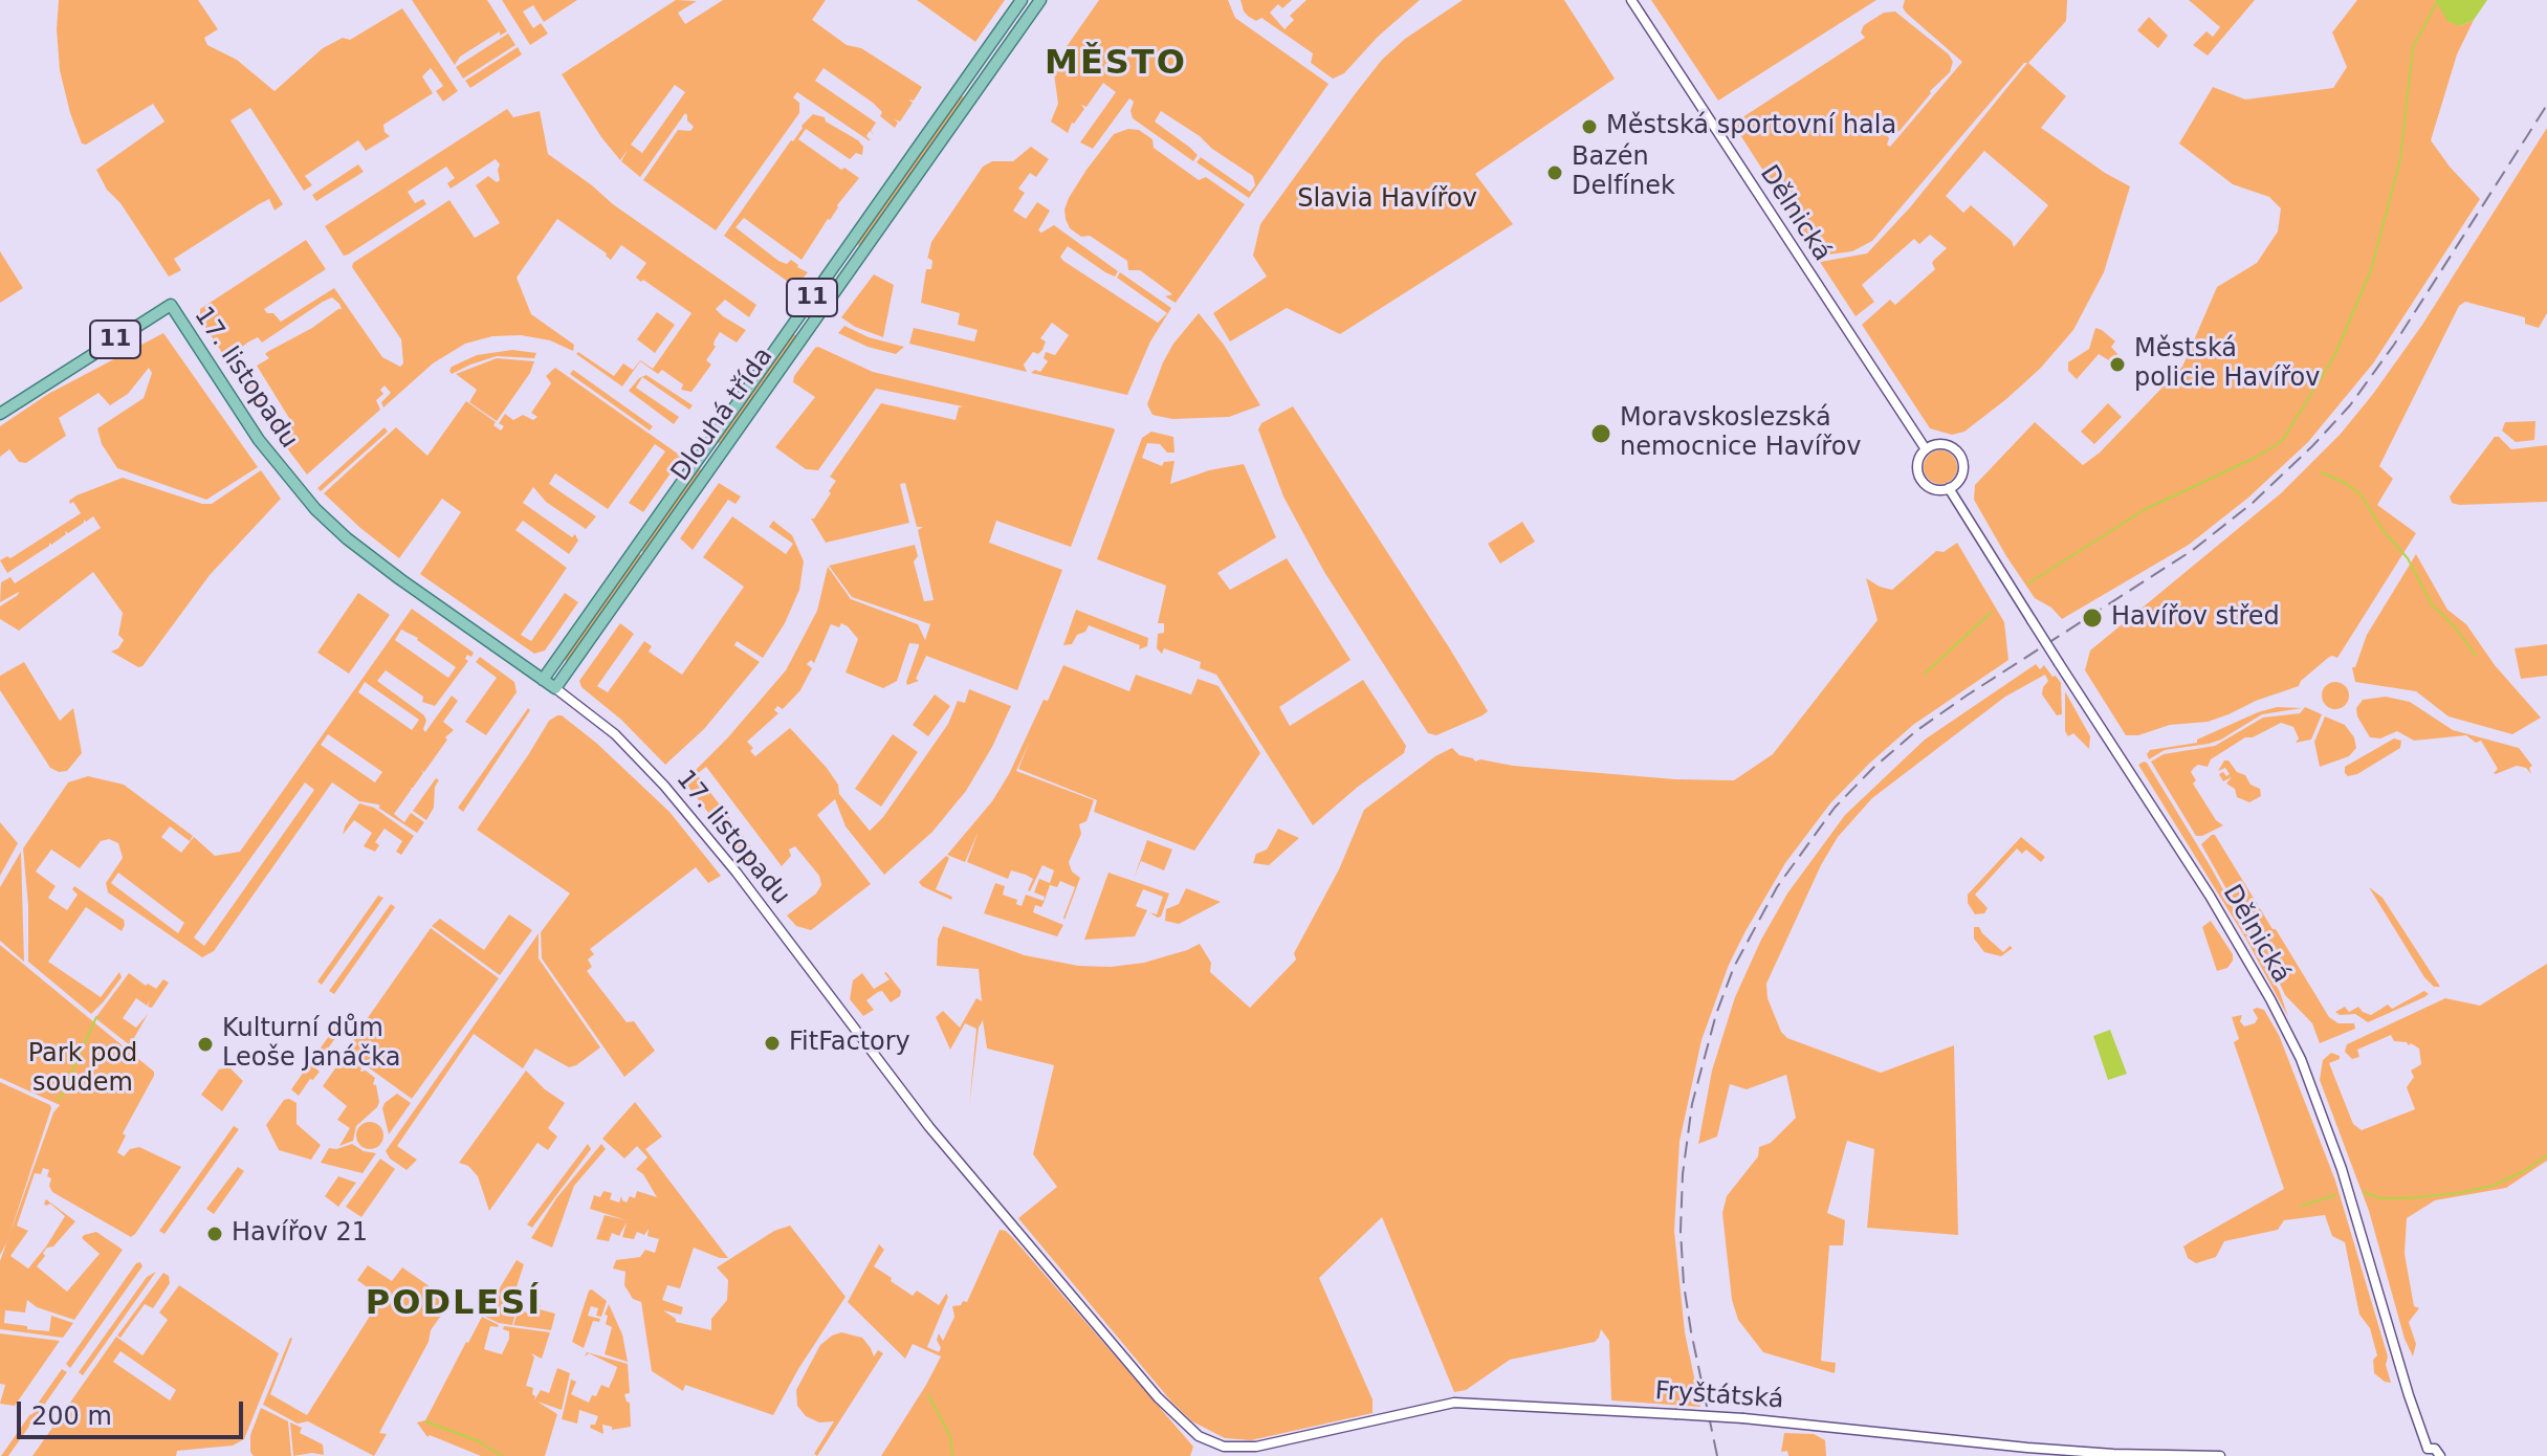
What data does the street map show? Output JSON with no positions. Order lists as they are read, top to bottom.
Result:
{
  "streets": {
    "main road": ["11", "17. listopadu", "Dlouhá třída"],
    "street": ["Dělnická", "Fryštátská"]
  },
  "crossings": [
    ["17. listopadu", "Dlouhá třída"],
    ["17. listopadu", "Fryštátská"]
  ],
  "districts": ["MĚSTO", "PODLESÍ"],
  "parks": ["Slavia Havířov", "Park pod soudem"],
  "places": [
    "Městská sportovní hala",
    "Bazén Delfínek",
    "Městská policie Havířov",
    "Moravskoslezská nemocnice Havířov",
    "Havířov střed",
    "FitFactory",
    "Kulturní dům Leoše Janáčka",
    "Havířov 21"
  ],
  "scale_bar": "200 m"
}
